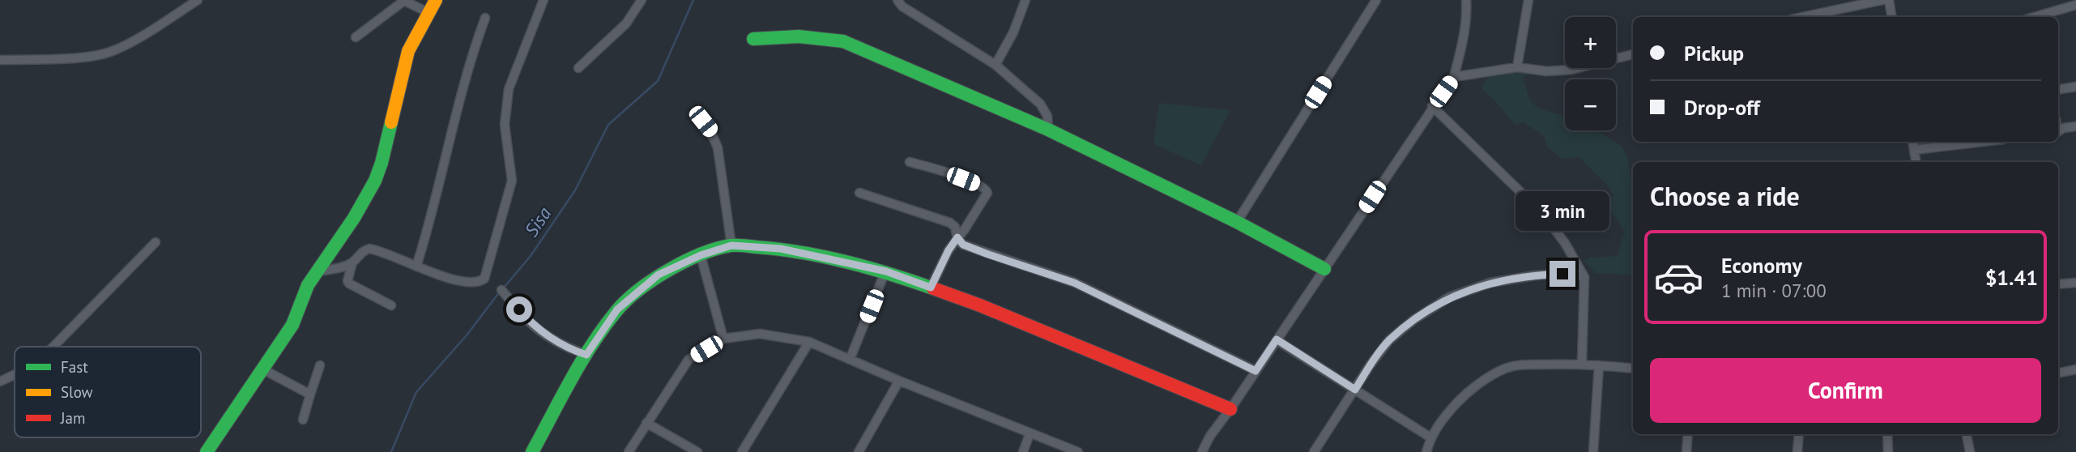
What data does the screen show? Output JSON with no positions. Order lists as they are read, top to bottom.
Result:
{
  "water": ["Sisa"],
  "legend": ["Fast", "Slow", "Jam"],
  "page": {
    "map_buttons": ["+", "−"],
    "banner": ["Pickup", "Drop-off"],
    "heading": "Choose a ride",
    "bubble": "3 min",
    "list": [
      {
        "name": "Economy",
        "note": "1 min · 07:00",
        "value": "$1.41"
      }
    ],
    "buttons": "Confirm"
  }
}
